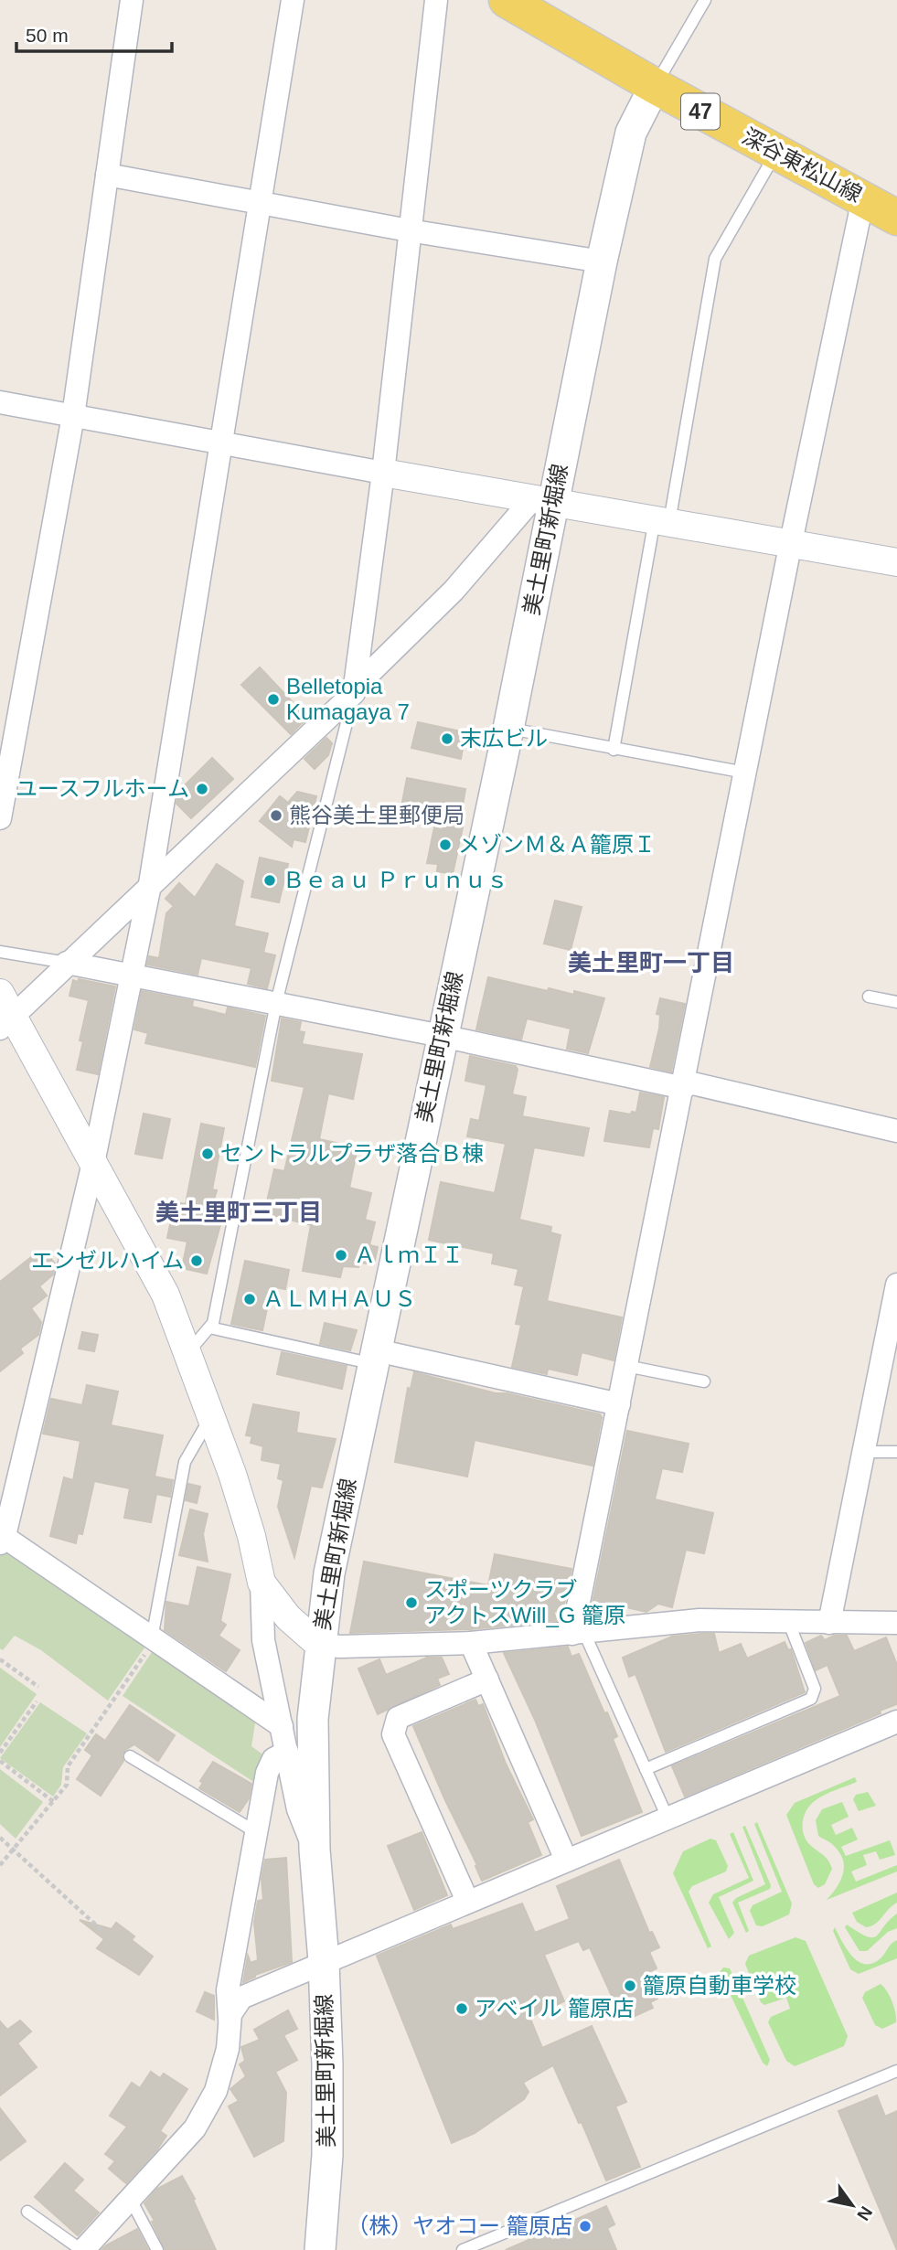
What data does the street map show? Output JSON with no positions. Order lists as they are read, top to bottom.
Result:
{
  "streets": {
    "main road": ["47", "深谷東松山線", "美土里町新堀線"]
  },
  "crossings": [
    ["深谷東松山線", "美土里町新堀線"]
  ],
  "districts": ["美土里町一丁目", "美土里町三丁目"],
  "places": [
    "Belletopia Kumagaya 7",
    "末広ビル",
    "ユースフルホーム",
    "熊谷美土里郵便局",
    "メゾンＭ＆Ａ籠原Ｉ",
    "Ｂｅａｕ Ｐｒｕｎｕｓ",
    "セントラルプラザ落合Ｂ棟",
    "ＡｌｍＩＩ",
    "エンゼルハイム",
    "ＡＬＭＨＡＵＳ",
    "スポーツクラブ アクトスWill_G 籠原",
    "籠原自動車学校",
    "アベイル 籠原店",
    "（株）ヤオコー 籠原店"
  ],
  "scale_bar": "50 m",
  "north": "bottom right"
}
